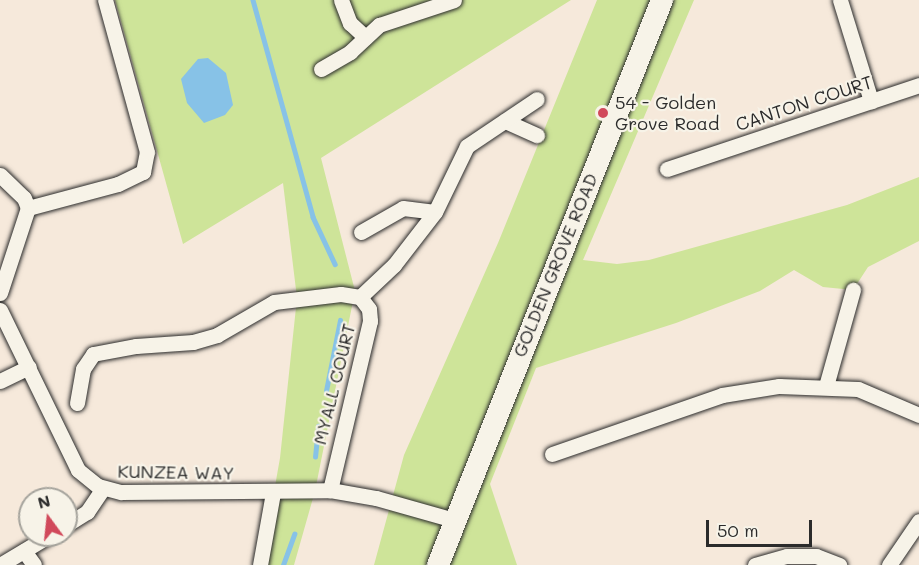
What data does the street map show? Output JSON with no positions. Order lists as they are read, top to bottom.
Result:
{
  "streets": {
    "main road": ["GOLDEN GROVE ROAD"],
    "street": ["CANTON COURT", "MYALL COURT", "KUNZEA WAY"]
  },
  "crossings": [
    ["GOLDEN GROVE ROAD", "KUNZEA WAY"],
    ["MYALL COURT", "KUNZEA WAY"]
  ],
  "places": ["54 - Golden Grove Road"],
  "scale_bar": "50 m",
  "north": "top"
}
